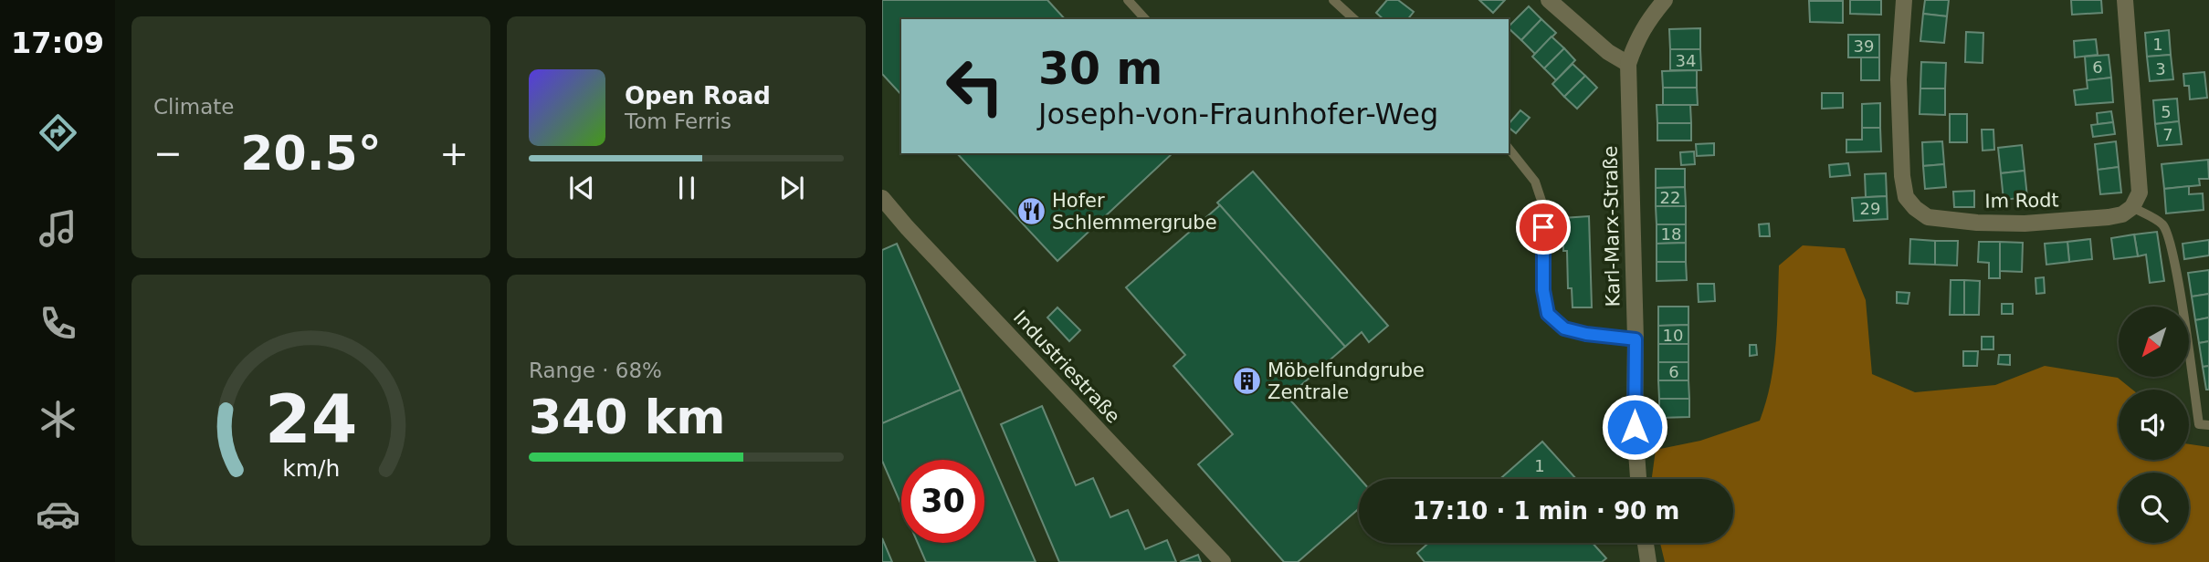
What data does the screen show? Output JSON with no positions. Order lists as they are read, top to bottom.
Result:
{
  "streets": {
    "street": ["Im Rodt", "Karl-Marx-Straße", "Industriestraße"]
  },
  "places": {
    "restaurant": ["Hofer Schlemmergrube"],
    "building": ["Möbelfundgrube Zentrale"]
  },
  "house_numbers": [
    "1",
    "39",
    "34",
    "6",
    "3",
    "5",
    "7",
    "22",
    "29",
    "18",
    "10",
    "6",
    "1"
  ],
  "north": "bottom left",
  "page": {
    "tabs": "17:09",
    "tile": [
      "Climate",
      ["Range · 68%", "340 km"]
    ],
    "turn": ["30 m", "Joseph-von-Fraunhofer-Weg"],
    "song": ["Open Road", "Tom Ferris"],
    "heat": ["−", "20.5°", "+"],
    "limit": "30",
    "trip": "17:10 · 1 min · 90 m",
    "gauge": ["24", "km/h"]
  }
}
